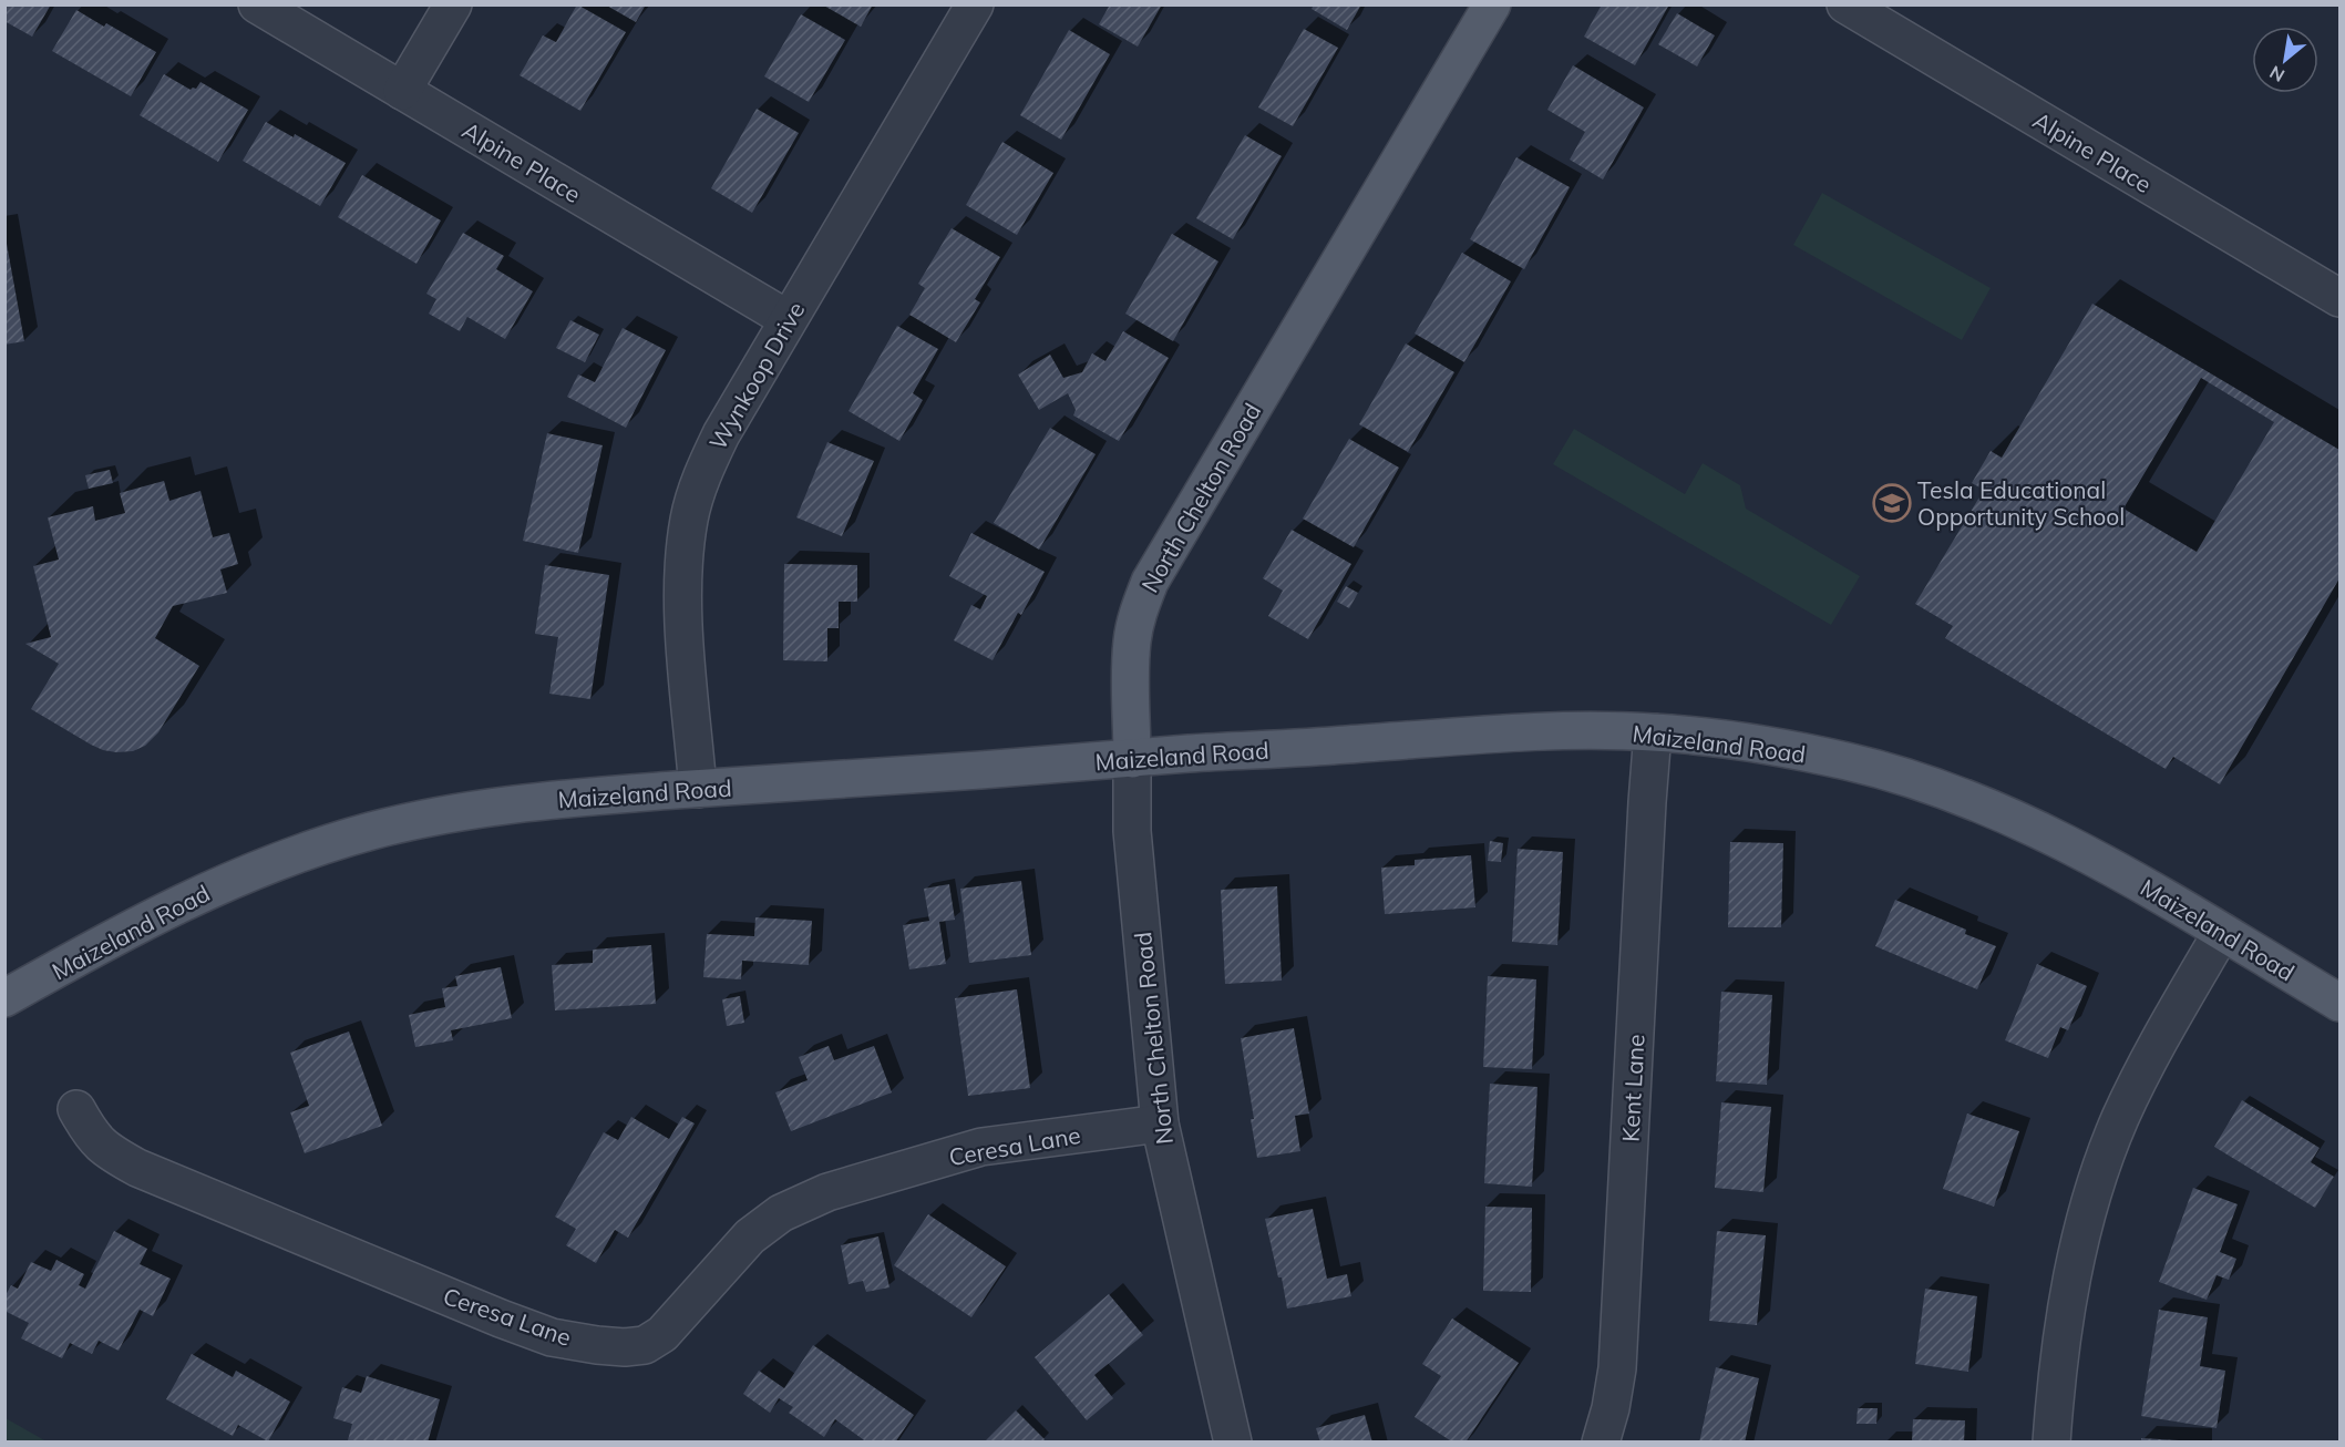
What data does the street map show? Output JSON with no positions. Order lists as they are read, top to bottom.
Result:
{
  "streets": {
    "main road": ["North Chelton Road", "Maizeland Road"],
    "street": [
      "Alpine Place",
      "Wynkoop Drive",
      "Kent Lane",
      "Ceresa Lane"
    ]
  },
  "crossings": [
    ["Alpine Place", "Wynkoop Drive"],
    ["Wynkoop Drive", "Maizeland Road"],
    ["North Chelton Road", "Maizeland Road"],
    ["North Chelton Road", "Ceresa Lane"],
    ["Maizeland Road", "Kent Lane"]
  ],
  "places": {
    "school or university": ["Tesla Educational Opportunity School"]
  },
  "north": "bottom left"
}
